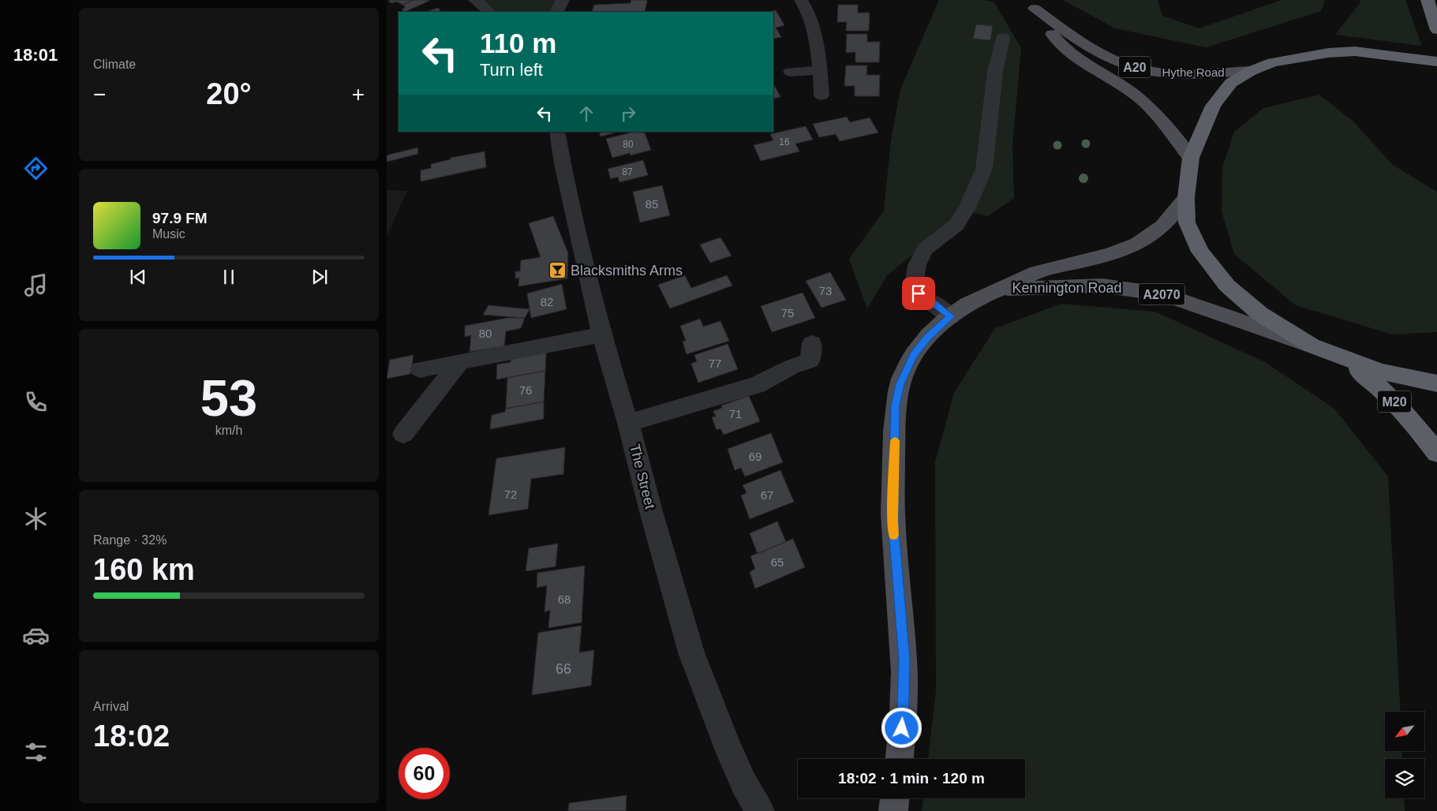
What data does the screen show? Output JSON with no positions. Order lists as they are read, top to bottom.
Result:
{
  "streets": {
    "highway": ["M20"],
    "main road": [
      "A20",
      "Hythe Road",
      "Kennington Road",
      "A2070"
    ],
    "street": ["The Street"]
  },
  "places": {
    "bar": ["Blacksmiths Arms"]
  },
  "house_numbers": [
    "16",
    "80",
    "87",
    "85",
    "73",
    "82",
    "75",
    "80",
    "77",
    "76",
    "71",
    "69",
    "72",
    "67",
    "65",
    "68",
    "66"
  ],
  "north": "bottom left",
  "page": {
    "tabs": "18:01",
    "tile": [
      "Climate",
      ["53", "km/h"],
      ["Range · 32%", "160 km"],
      ["Arrival", "18:02"]
    ],
    "turn": ["110 m", "Turn left"],
    "heat": ["−", "20°", "+"],
    "song": ["97.9 FM", "Music"],
    "limit": "60",
    "trip": "18:02 · 1 min · 120 m"
  }
}
